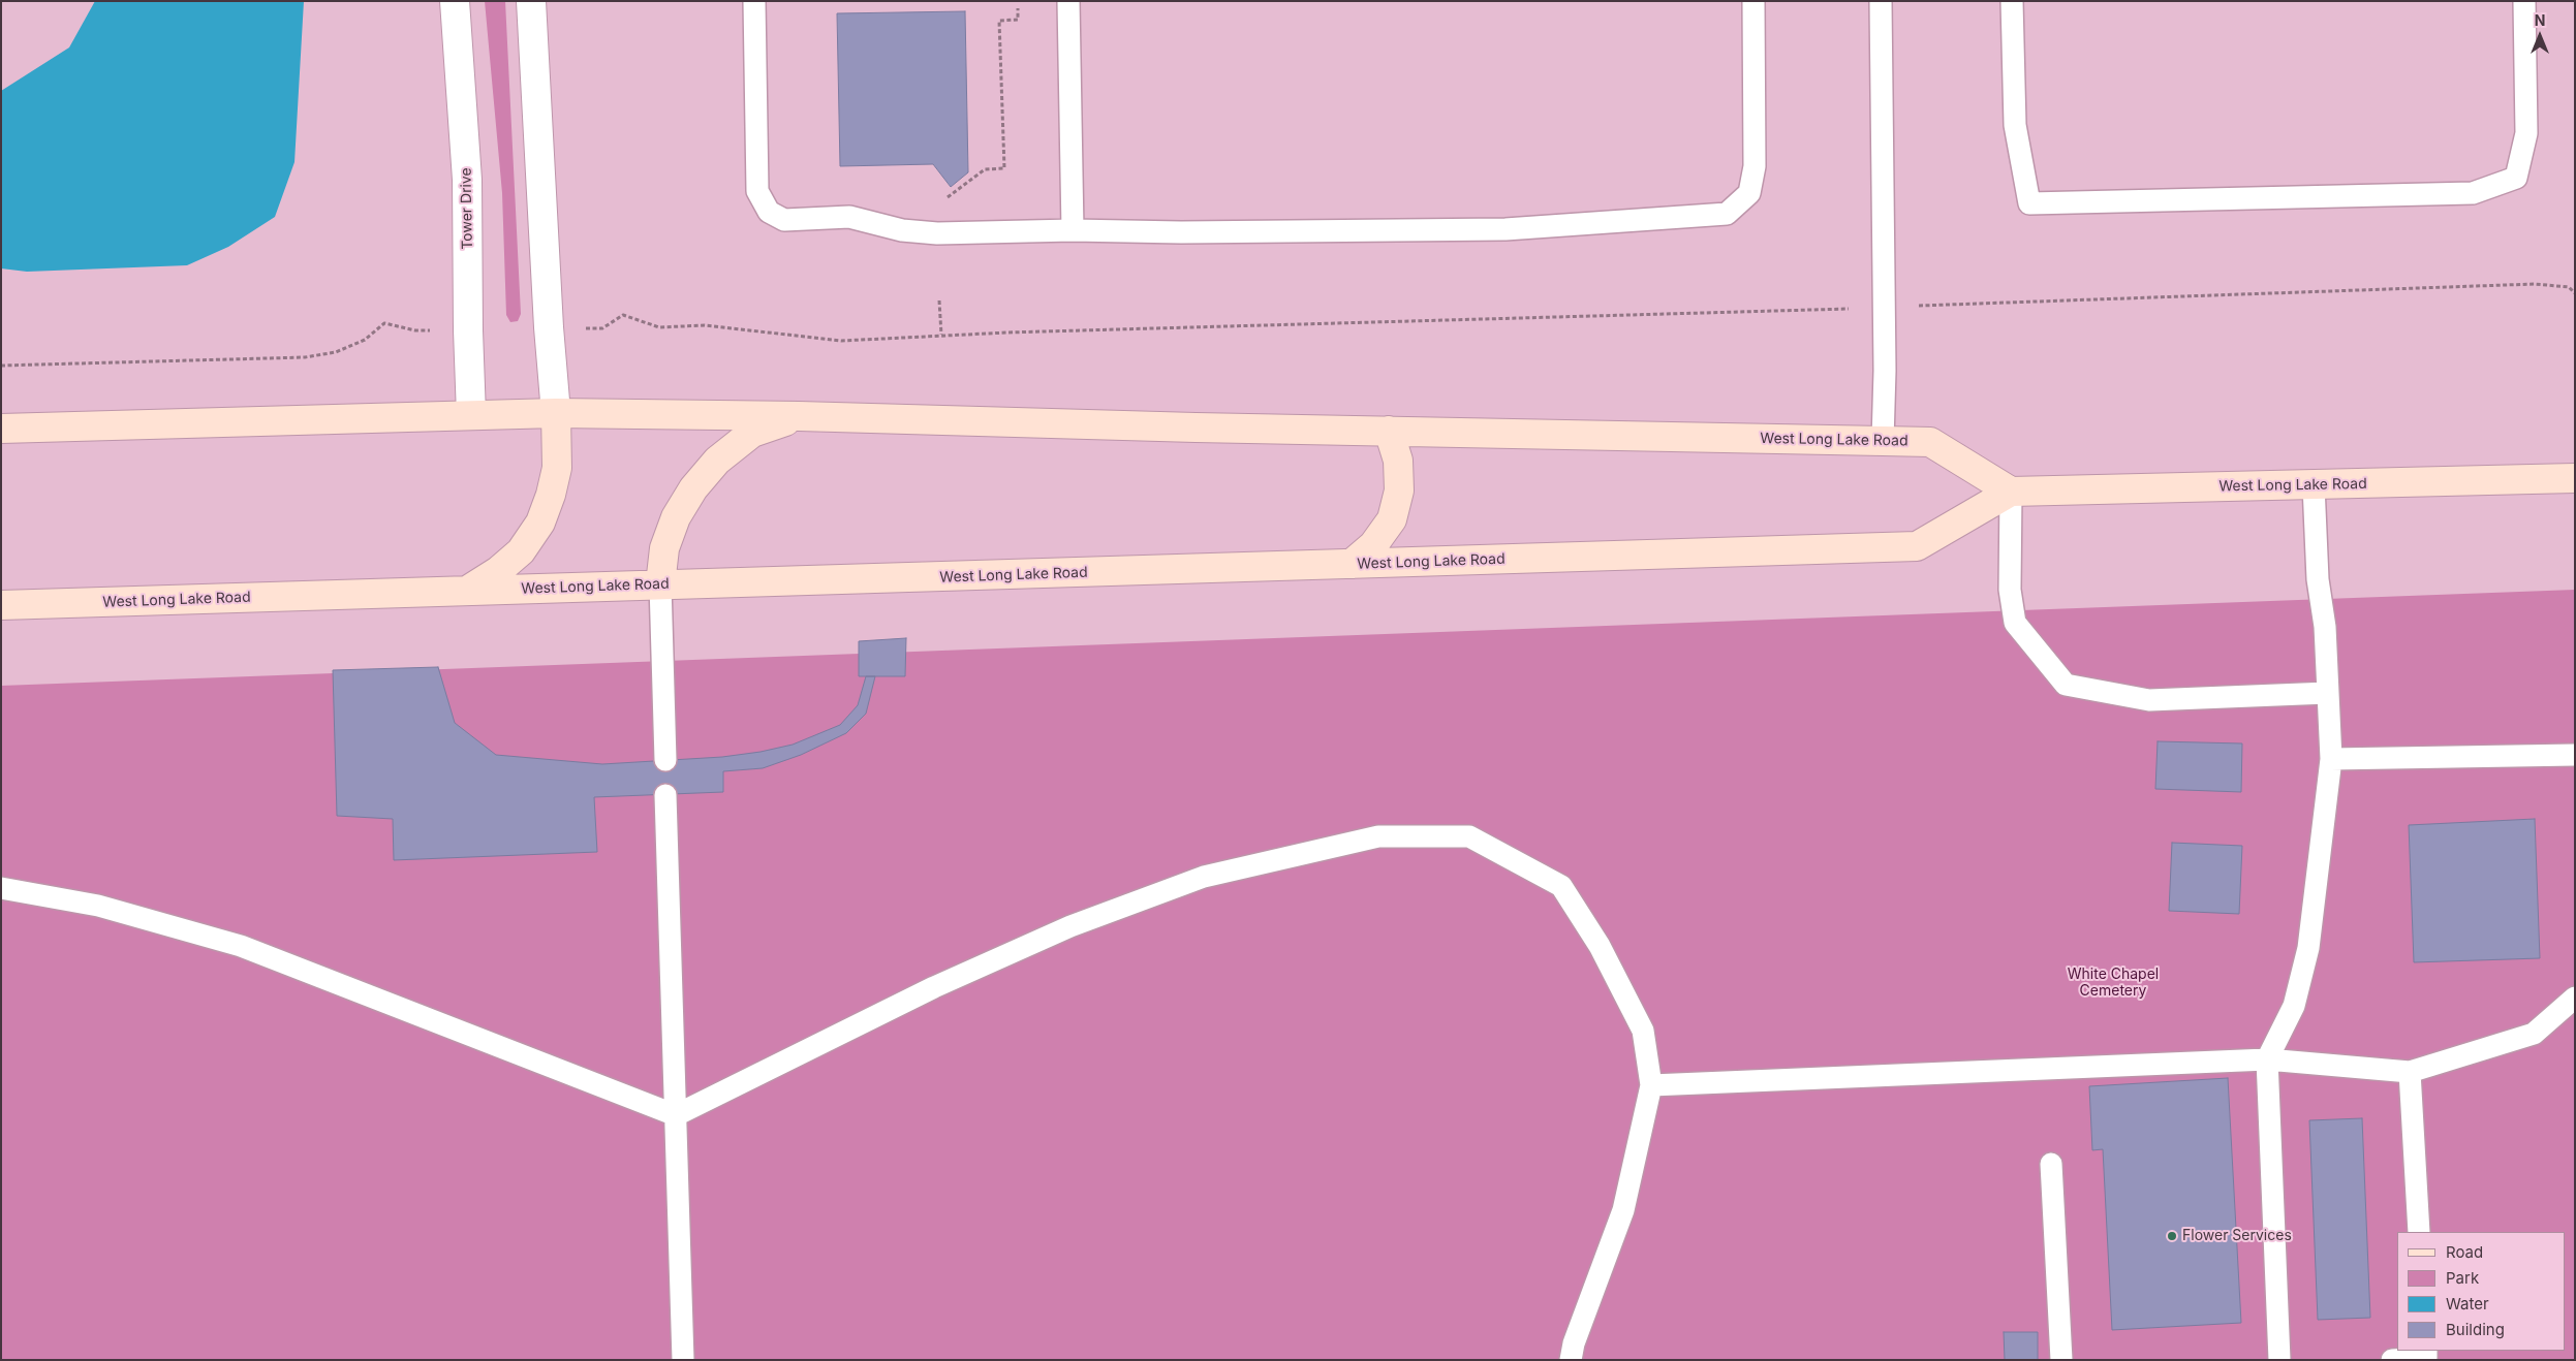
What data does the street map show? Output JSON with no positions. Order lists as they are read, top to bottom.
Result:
{
  "streets": {
    "main road": ["West Long Lake Road"],
    "street": ["Tower Drive"]
  },
  "crossings": [
    ["Tower Drive", "West Long Lake Road"]
  ],
  "parks": ["White Chapel Cemetery"],
  "places": ["Flower Services"],
  "legend": [
    "Road",
    "Park",
    "Water",
    "Building"
  ],
  "north": "top"
}
